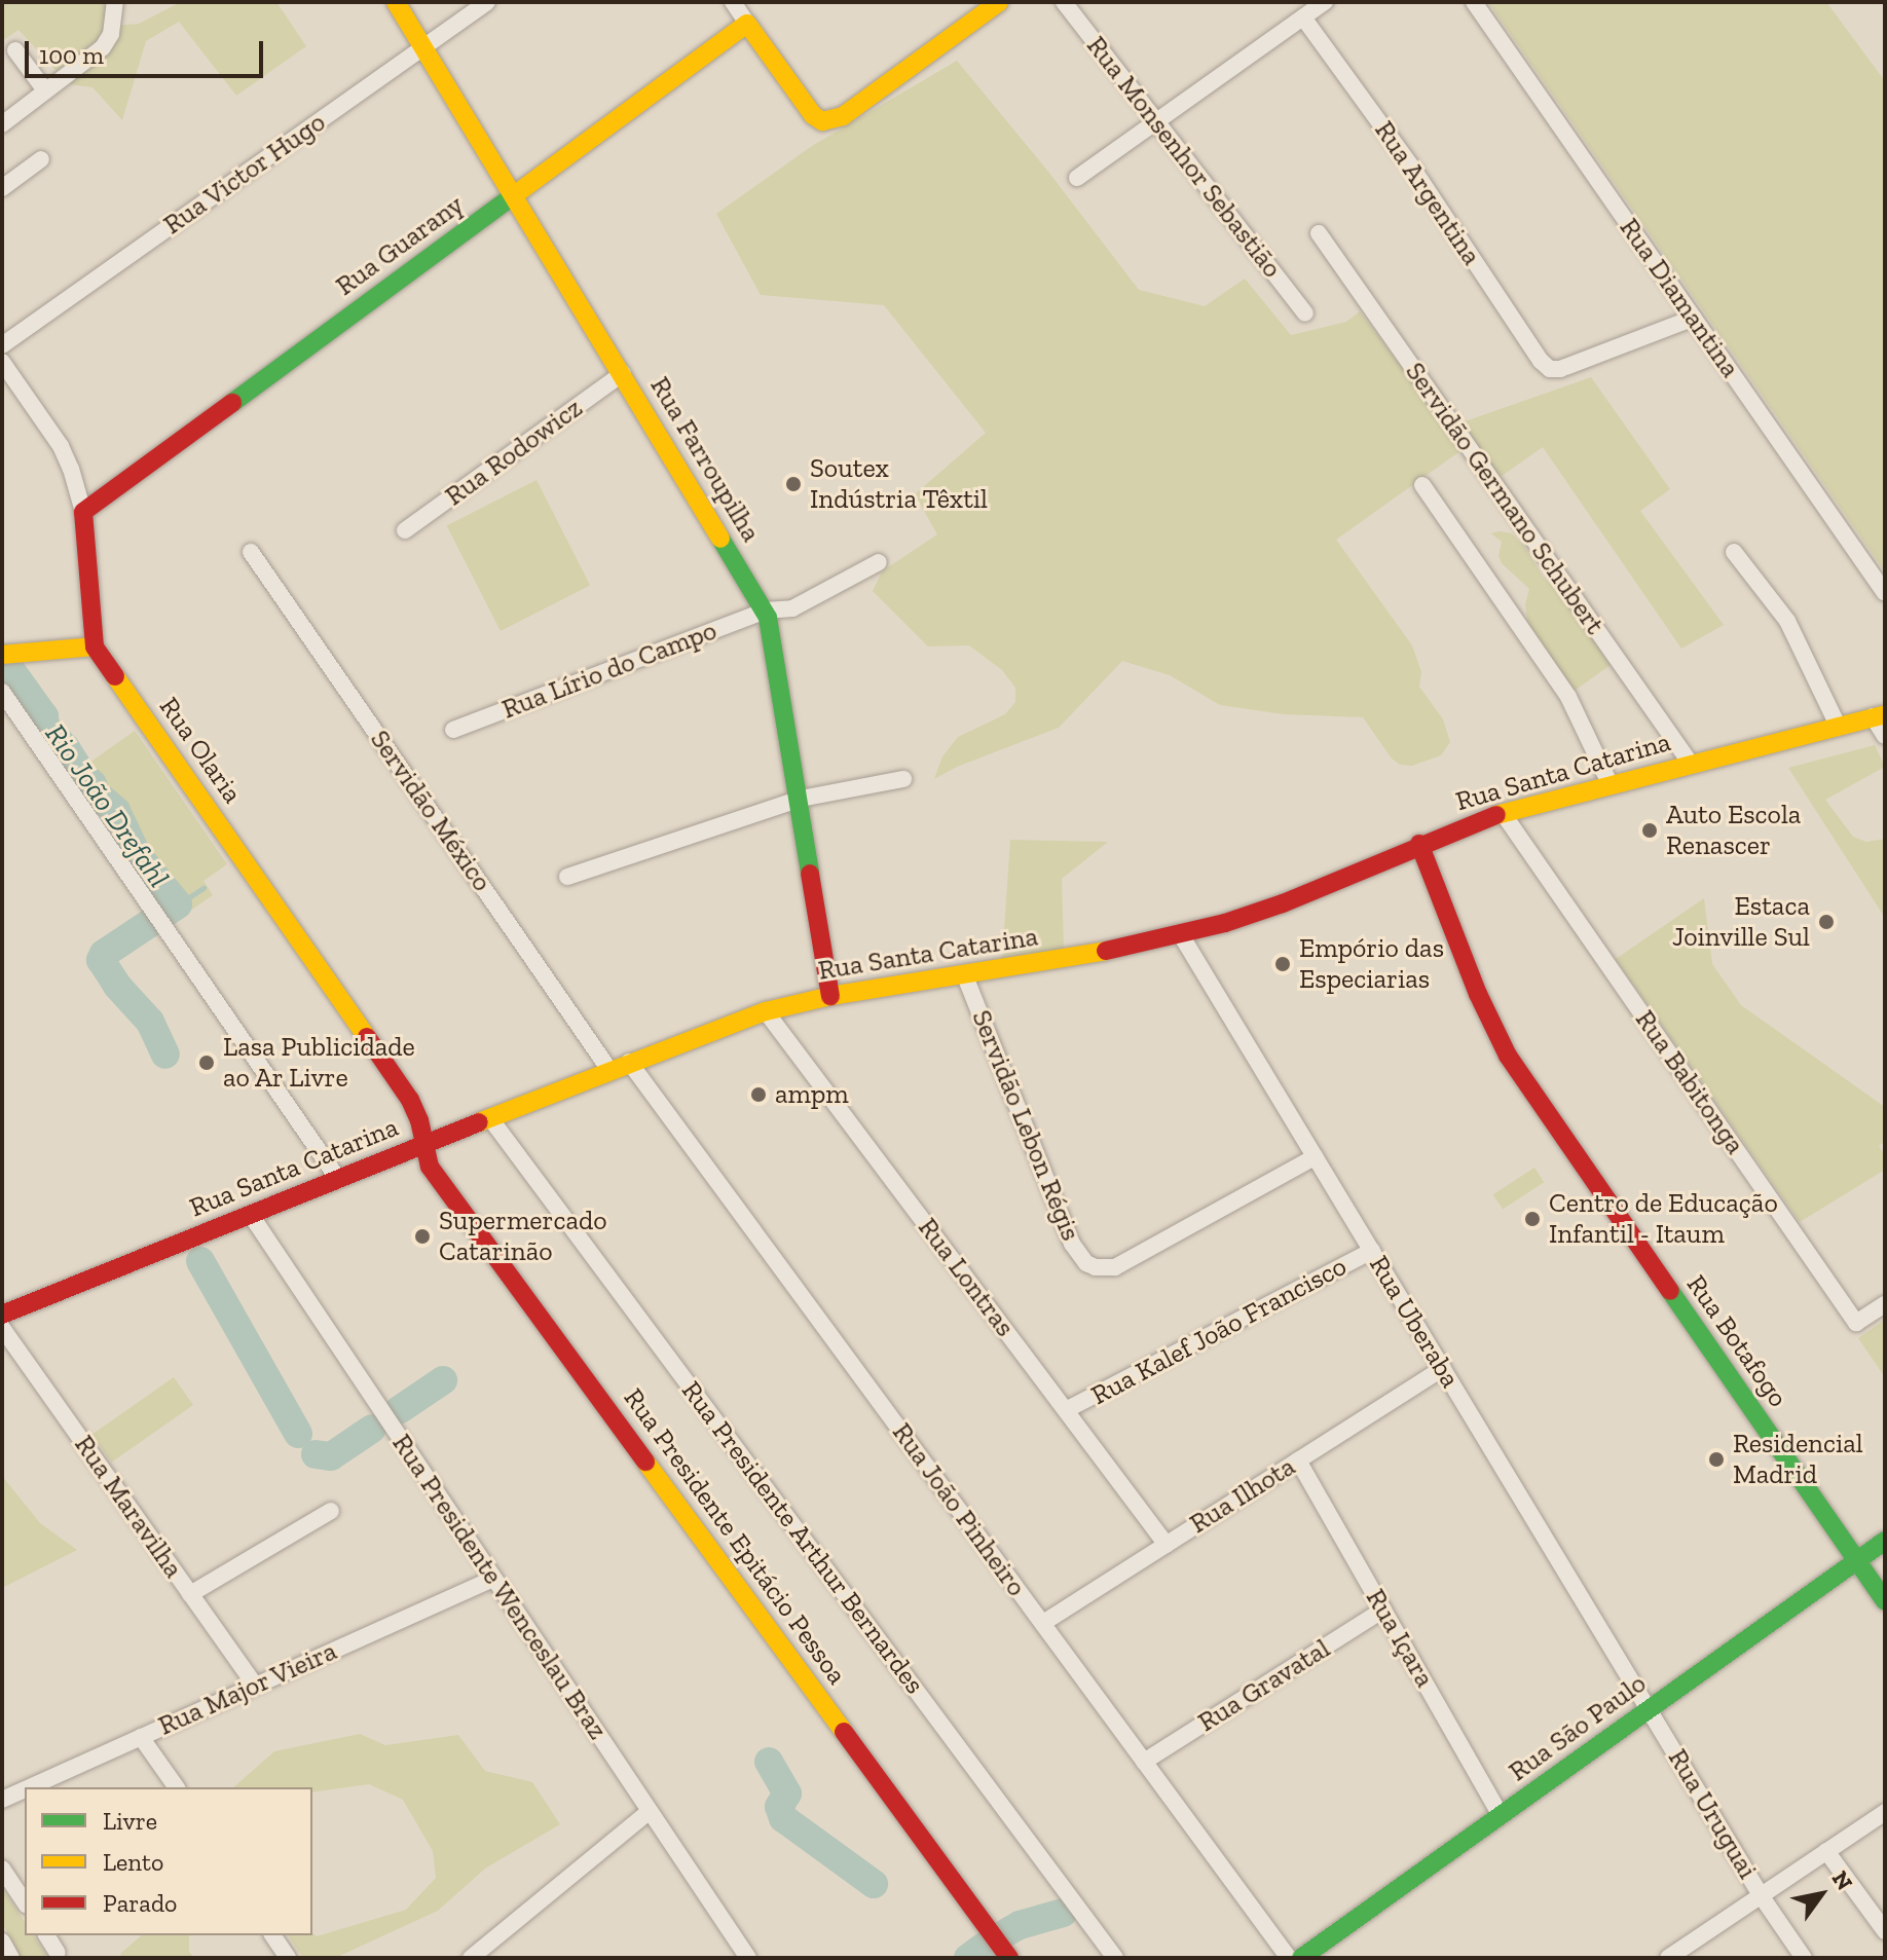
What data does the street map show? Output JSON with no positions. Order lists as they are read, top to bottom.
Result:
{
  "streets": {
    "street": [
      "Rua Monsenhor Sebastião",
      "Rua Victor Hugo",
      "Rua Argentina",
      "Rua Guarany",
      "Rua Diamantina",
      "Rua Rodowicz",
      "Rua Farroupilha",
      "Servidão Germano Schubert",
      "Rua Lírio do Campo",
      "Rua Olaria",
      "Rua Santa Catarina",
      "Servidão México",
      "Rua Babitonga",
      "Servidão Lebon Régis",
      "Rua Lontras",
      "Rua Uberaba",
      "Rua Kalef João Francisco",
      "Rua Botafogo",
      "Rua Ilhota",
      "Rua Maravilha",
      "Rua João Pinheiro",
      "Rua Presidente Epitácio Pessoa",
      "Rua Presidente Arthur Bernardes",
      "Rua Presidente Wenceslau Braz",
      "Rua Içara",
      "Rua Gravatal",
      "Rua Major Vieira",
      "Rua São Paulo",
      "Rua Uruguai"
    ]
  },
  "crossings": [
    ["Rua Victor Hugo", "Rua Farroupilha"],
    ["Rua Argentina", "Rua Diamantina"],
    ["Rua Guarany", "Rua Farroupilha"],
    ["Rua Rodowicz", "Rua Farroupilha"],
    ["Rua Farroupilha", "Rua Lírio do Campo"],
    ["Rua Farroupilha", "Rua Santa Catarina"],
    ["Servidão Germano Schubert", "Rua Santa Catarina"],
    ["Rua Olaria", "Rua Santa Catarina"],
    ["Rua Olaria", "Rua Presidente Epitácio Pessoa"],
    ["Rua Santa Catarina", "Servidão México"],
    ["Rua Santa Catarina", "Rua Babitonga"],
    ["Rua Santa Catarina", "Servidão Lebon Régis"],
    ["Rua Santa Catarina", "Rua Lontras"],
    ["Rua Santa Catarina", "Rua Uberaba"],
    ["Rua Santa Catarina", "Rua Botafogo"],
    ["Rua Santa Catarina", "Rua João Pinheiro"],
    ["Rua Santa Catarina", "Rua Presidente Epitácio Pessoa"],
    ["Rua Santa Catarina", "Rua Presidente Arthur Bernardes"],
    ["Rua Santa Catarina", "Rua Presidente Wenceslau Braz"],
    ["Servidão Lebon Régis", "Rua Uberaba"],
    ["Rua Lontras", "Rua Kalef João Francisco"],
    ["Rua Lontras", "Rua Ilhota"],
    ["Rua Uberaba", "Rua Kalef João Francisco"],
    ["Rua Uberaba", "Rua Ilhota"],
    ["Rua Uberaba", "Rua São Paulo"],
    ["Rua Uberaba", "Rua Uruguai"],
    ["Rua Botafogo", "Rua São Paulo"],
    ["Rua Ilhota", "Rua João Pinheiro"],
    ["Rua Ilhota", "Rua Içara"],
    ["Rua Maravilha", "Rua Major Vieira"],
    ["Rua João Pinheiro", "Rua Gravatal"],
    ["Rua Presidente Wenceslau Braz", "Rua Major Vieira"],
    ["Rua Içara", "Rua Gravatal"],
    ["Rua Içara", "Rua São Paulo"],
    ["Rua São Paulo", "Rua Uruguai"]
  ],
  "water": ["Rio João Drefahl"],
  "places": [
    "Soutex Indústria Têxtil",
    "Auto Escola Renascer",
    "Estaca Joinville Sul",
    "Empório das Especiarias",
    "Lasa Publicidade ao Ar Livre",
    "ampm",
    "Centro de Educação Infantil - Itaum",
    "Supermercado Catarinão",
    "Residencial Madrid"
  ],
  "legend": ["Livre", "Lento", "Parado"],
  "scale_bar": "100 m",
  "north": "top right"
}
